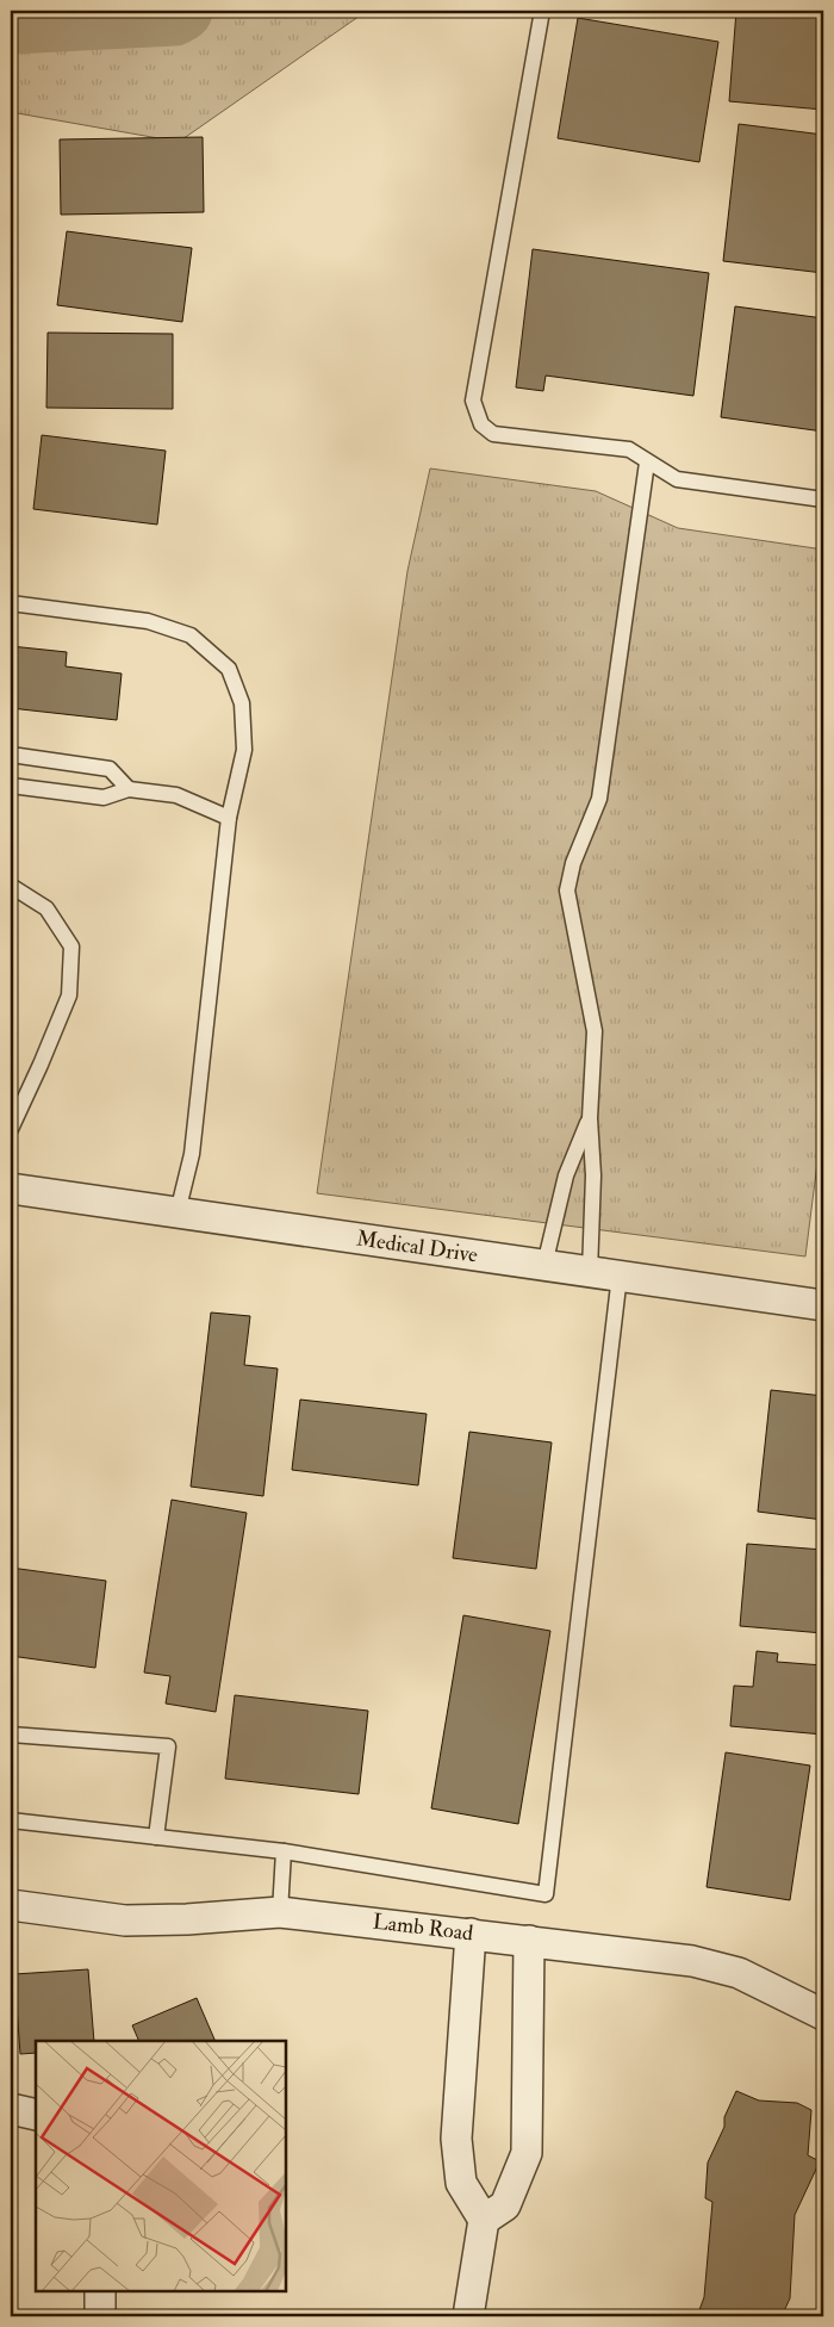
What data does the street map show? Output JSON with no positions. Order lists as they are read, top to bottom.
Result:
{
  "streets": {
    "street": ["Medical Drive", "Lamb Road"]
  }
}
